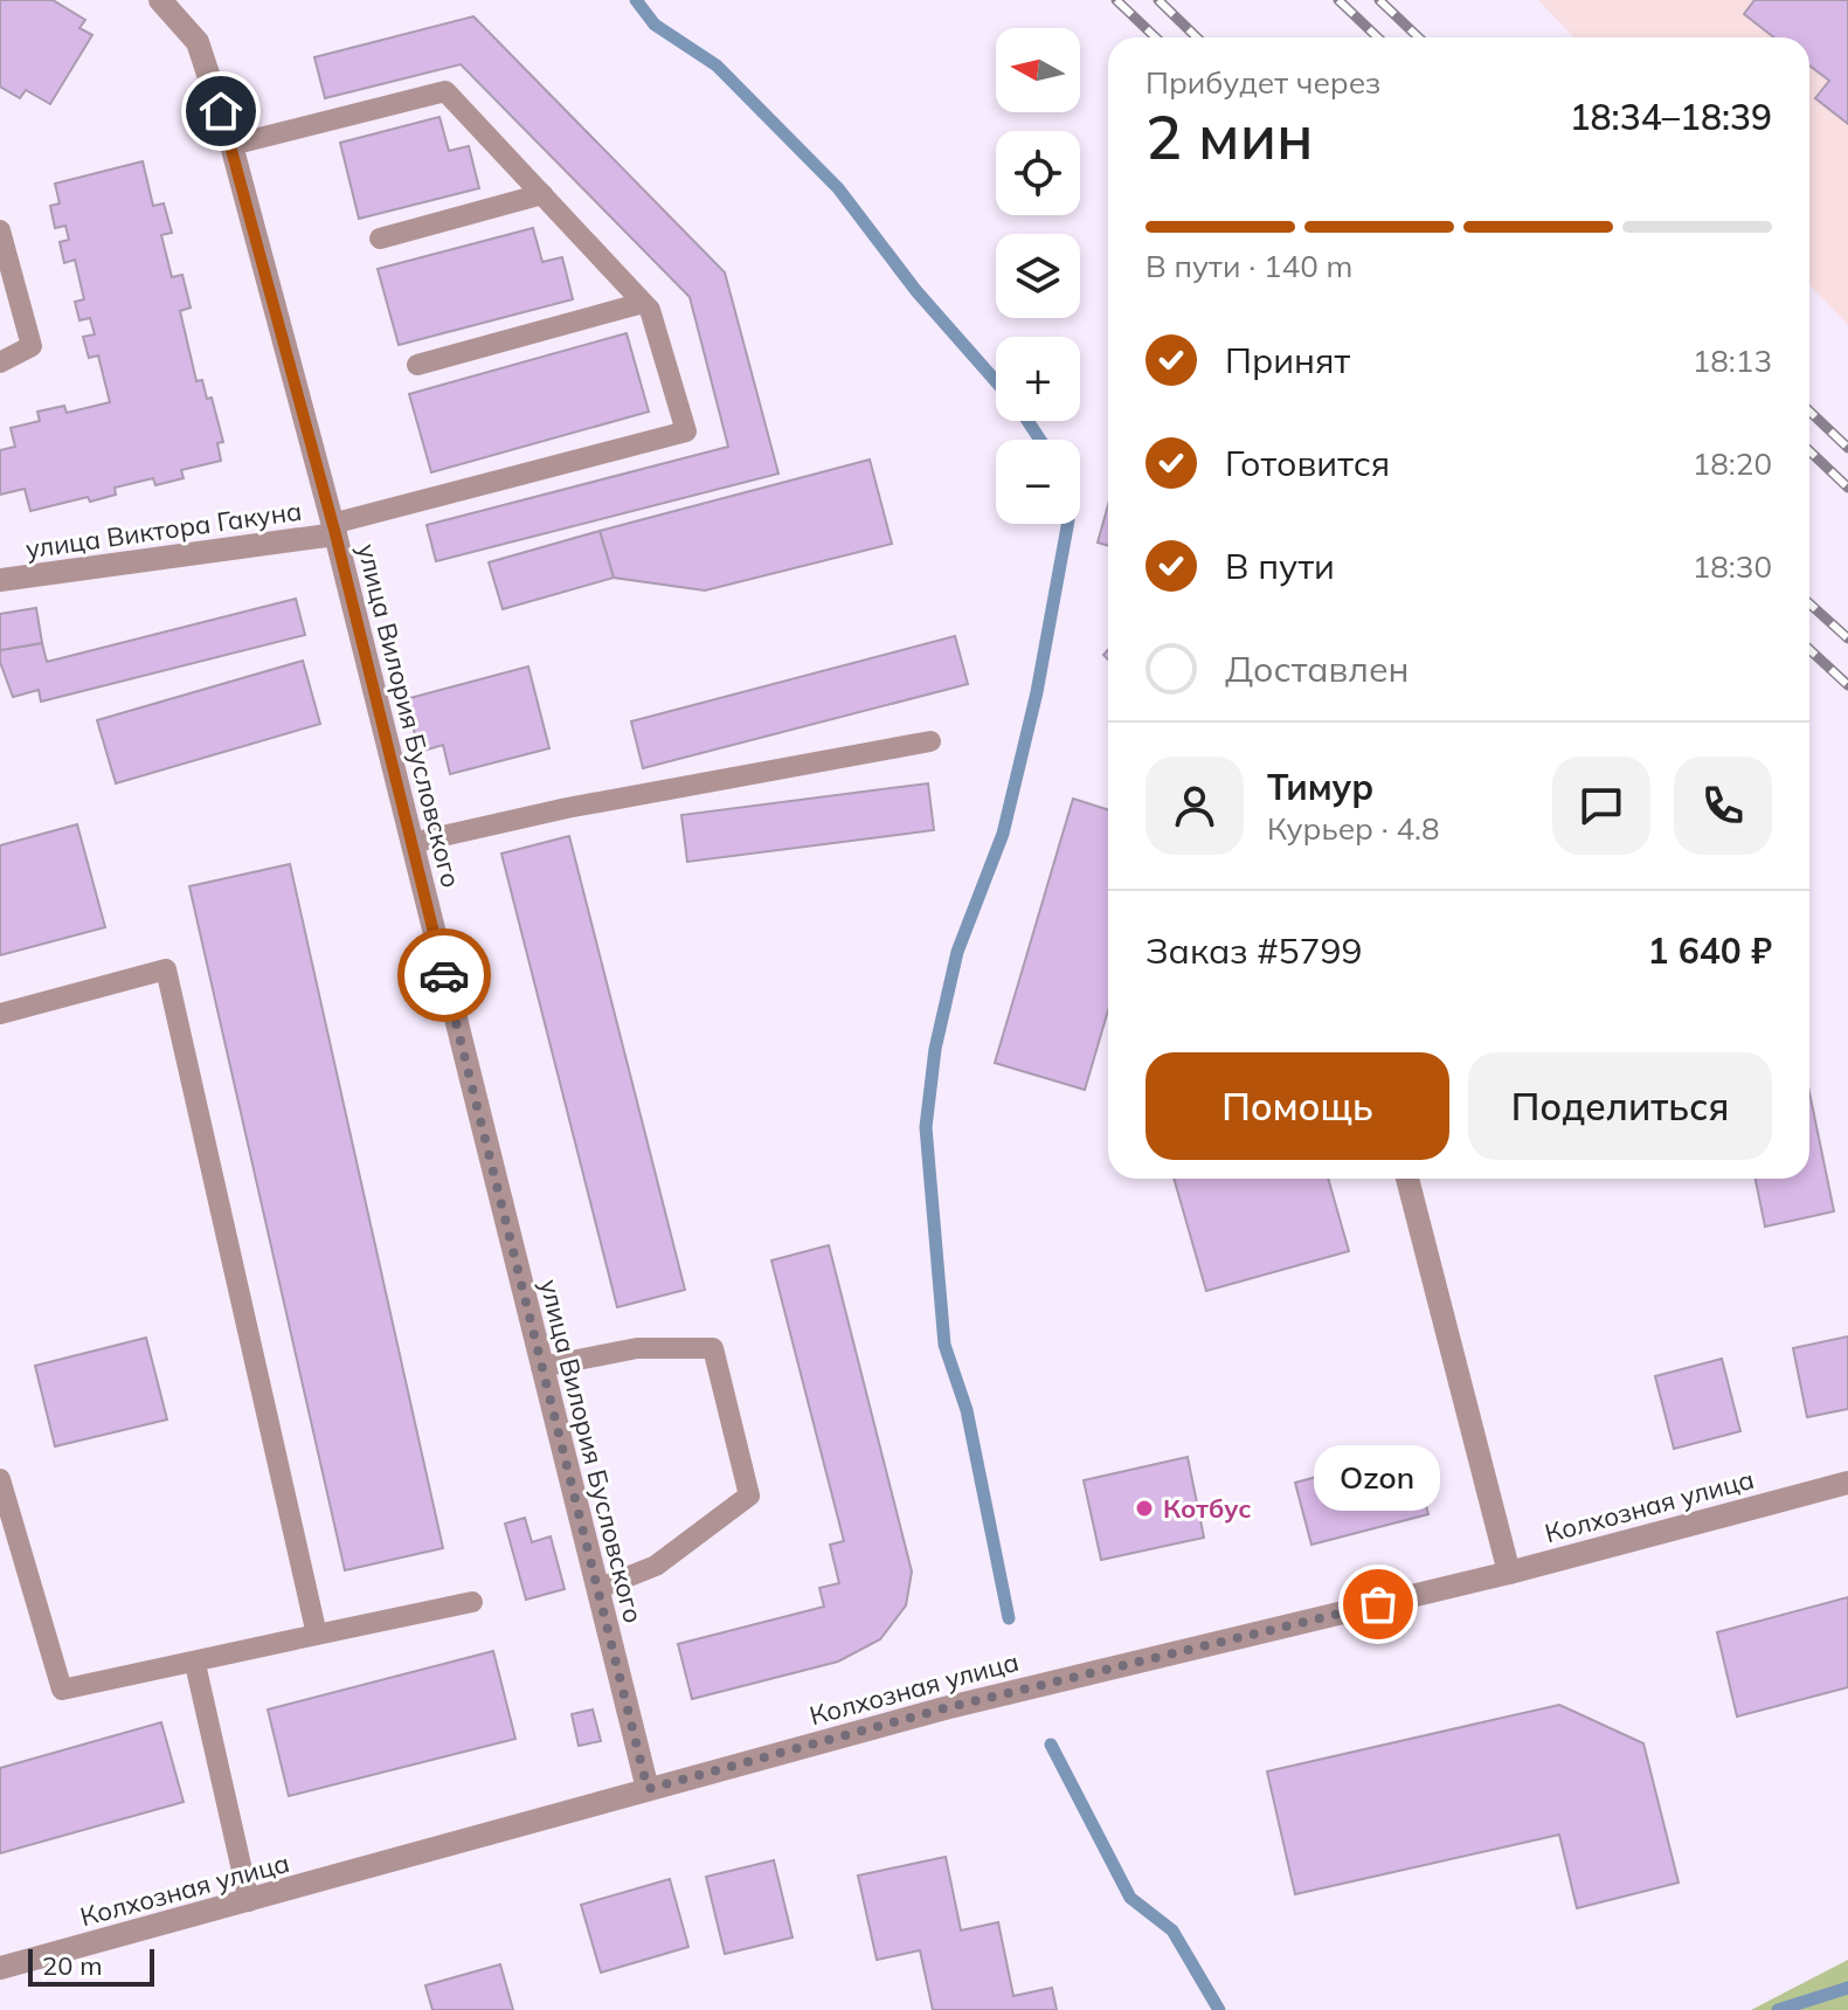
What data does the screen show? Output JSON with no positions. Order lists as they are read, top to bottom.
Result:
{
  "streets": {
    "street": ["улица Виктора Гакуна", "улица Вилория Бусловского", "Колхозная улица"]
  },
  "crossings": [
    ["улица Виктора Гакуна", "улица Вилория Бусловского"],
    ["улица Вилория Бусловского", "Колхозная улица"]
  ],
  "places": ["Котбус", "Ozon"],
  "scale_bar": "20 m",
  "north": "left",
  "page": {
    "map_buttons": ["+", "−"],
    "heading": ["2 мин", "Прибудет через", "18:34–18:39"],
    "panel": [
      "Тимур",
      "Курьер · 4.8",
      "Заказ #5799",
      "1 640 ₽"
    ],
    "bar": "В пути · 140 m",
    "list": [
      ["Принят", "18:13"],
      ["Готовится", "18:20"],
      ["В пути", "18:30"],
      "Доставлен"
    ],
    "buttons": ["Помощь", "Поделиться"],
    "bubble": "Ozon",
    "scale": "20 m"
  }
}
